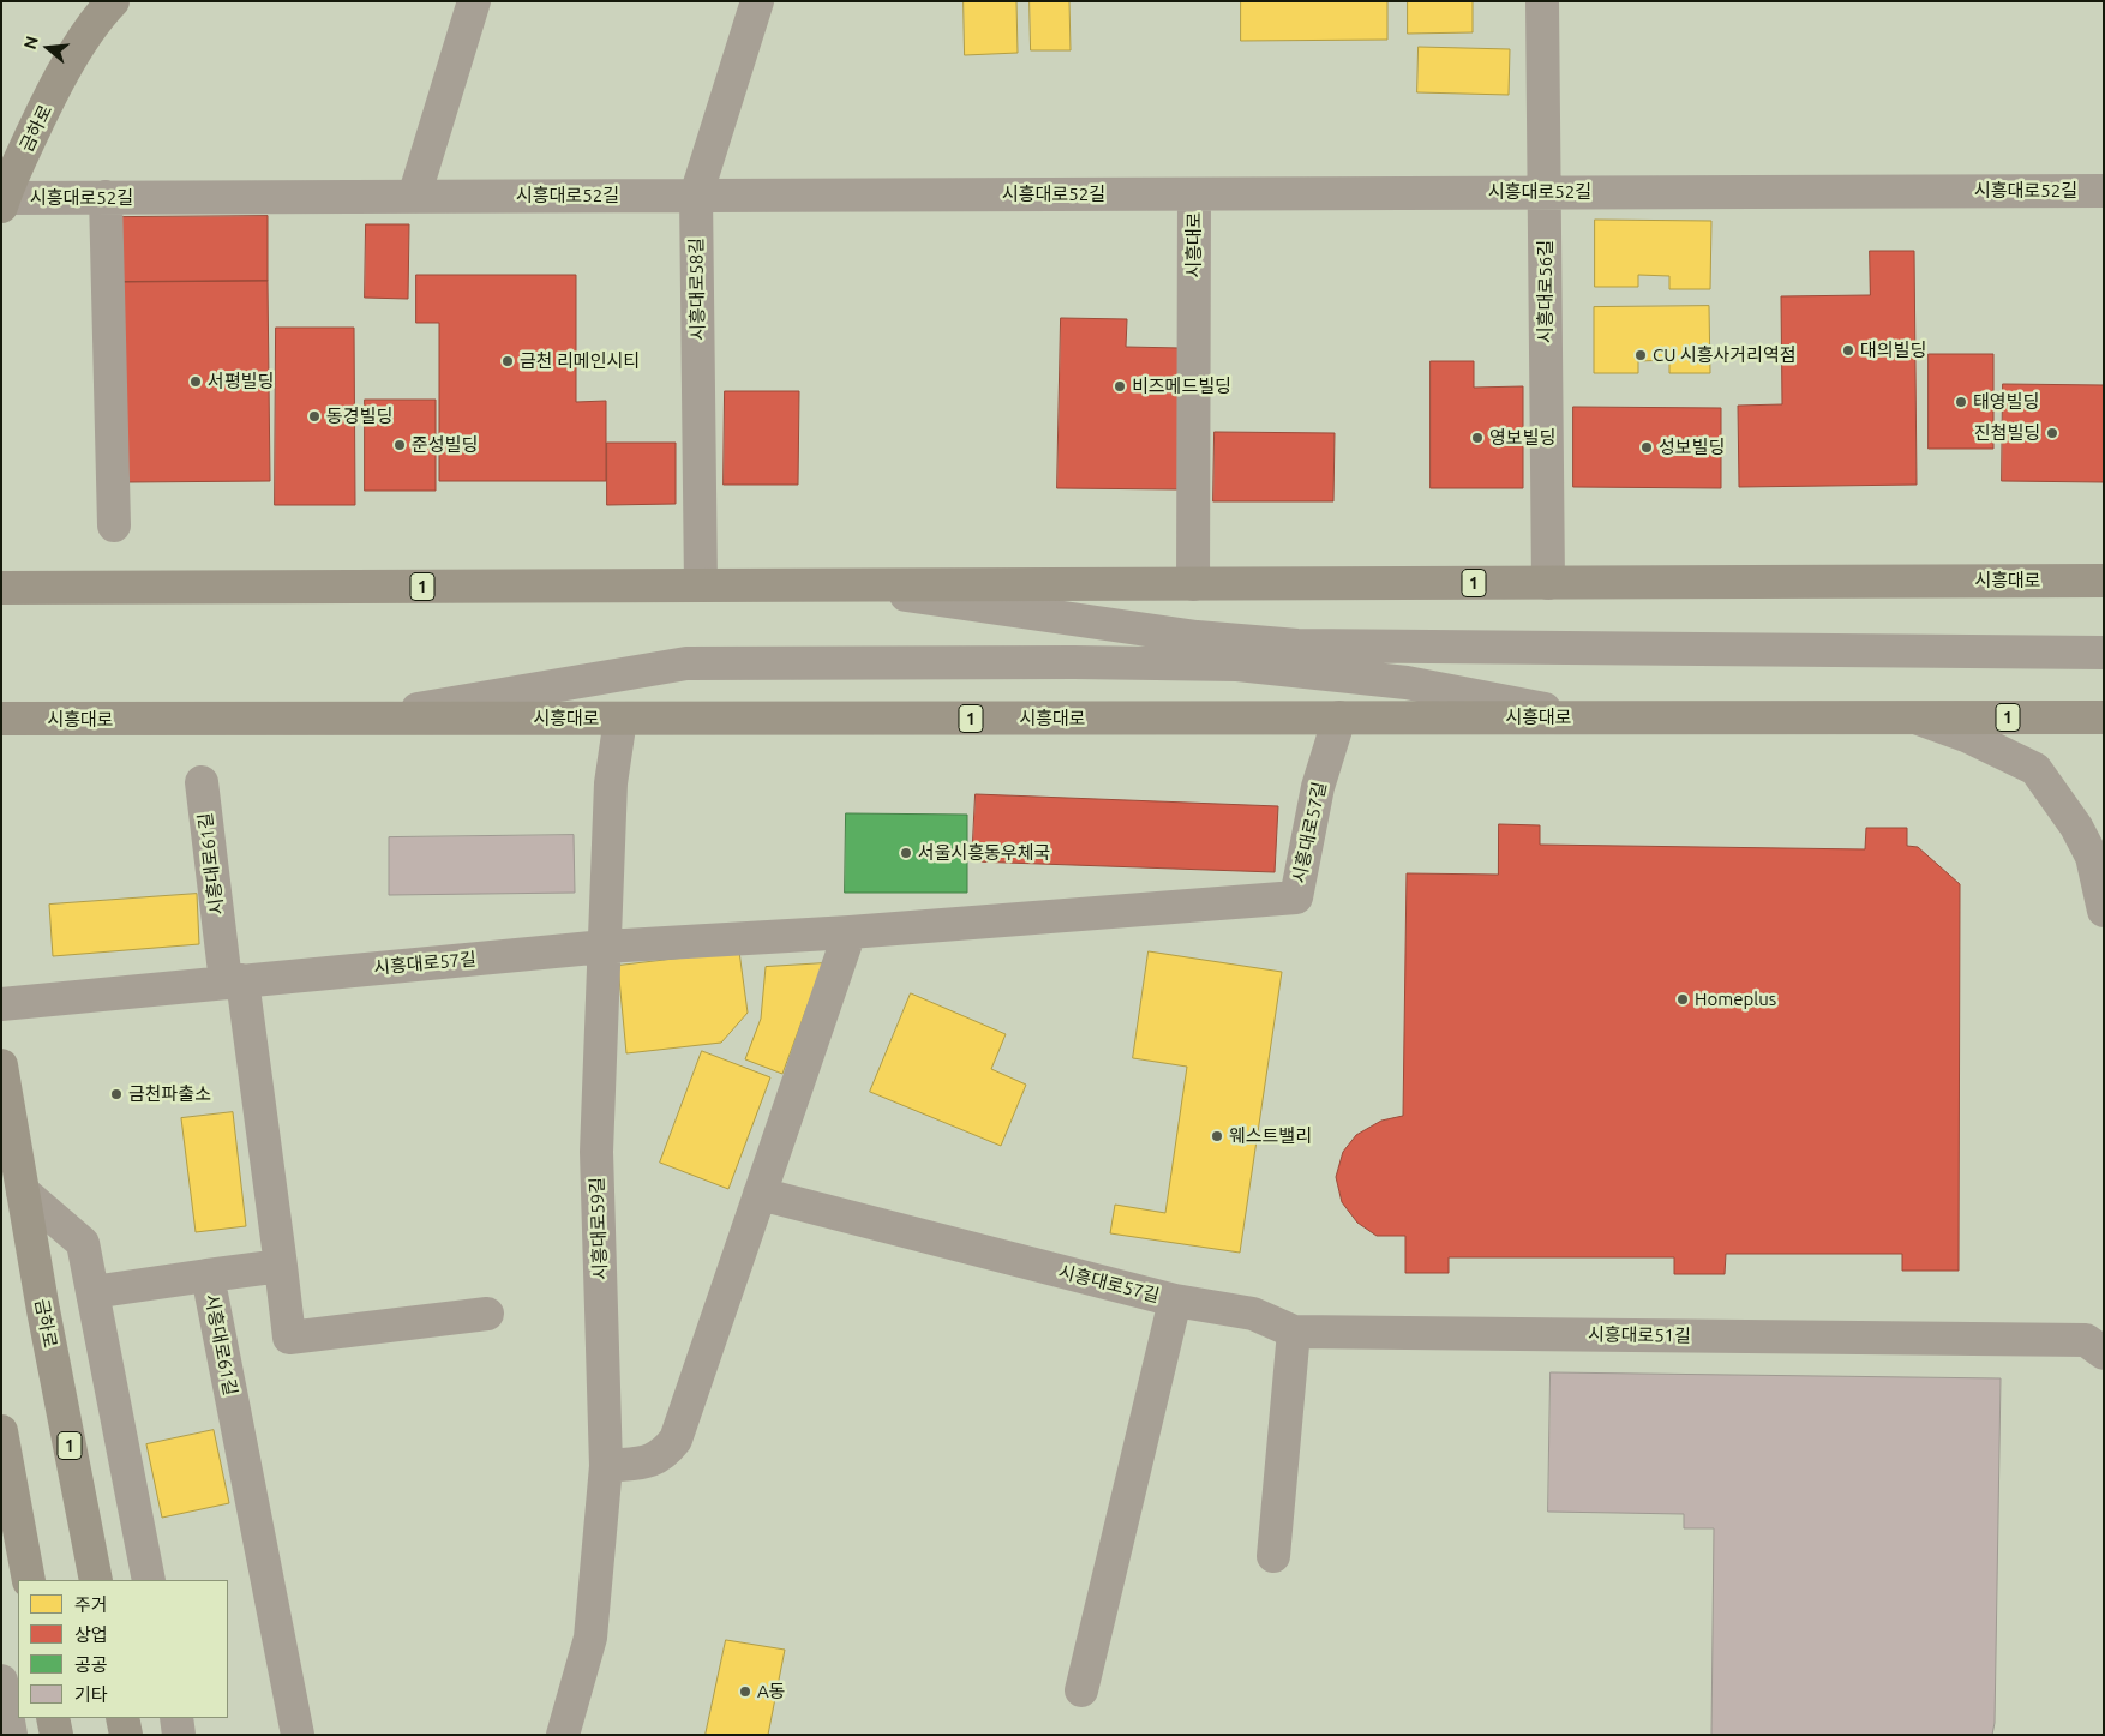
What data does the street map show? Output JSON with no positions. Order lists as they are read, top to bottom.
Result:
{
  "streets": {
    "main road": ["금하로", "시흥대로", "1"],
    "street": [
      "시흥대로52길",
      "시흥대로58길",
      "시흥대로56길",
      "시흥대로57길",
      "시흥대로61길",
      "시흥대로59길",
      "시흥대로51길"
    ]
  },
  "crossings": [
    ["금하로", "시흥대로52길"],
    ["시흥대로52길", "시흥대로"],
    ["시흥대로52길", "시흥대로58길"],
    ["시흥대로52길", "시흥대로56길"],
    ["시흥대로", "시흥대로58길"],
    ["시흥대로", "시흥대로56길"],
    ["시흥대로", "시흥대로57길"],
    ["시흥대로", "시흥대로59길"],
    ["시흥대로57길", "시흥대로61길"],
    ["시흥대로57길", "시흥대로59길"],
    ["시흥대로57길", "시흥대로51길"]
  ],
  "places": [
    "대의빌딩",
    "CU 시흥사거리역점",
    "금천 리메인시티",
    "서평빌딩",
    "비즈메드빌딩",
    "태영빌딩",
    "동경빌딩",
    "진첨빌딩",
    "영보빌딩",
    "준성빌딩",
    "성보빌딩",
    "서울시흥동우체국",
    "Homeplus",
    "금천파출소",
    "웨스트밸리",
    "A동"
  ],
  "legend": [
    "주거",
    "상업",
    "공공",
    "기타"
  ],
  "north": "left"
}
